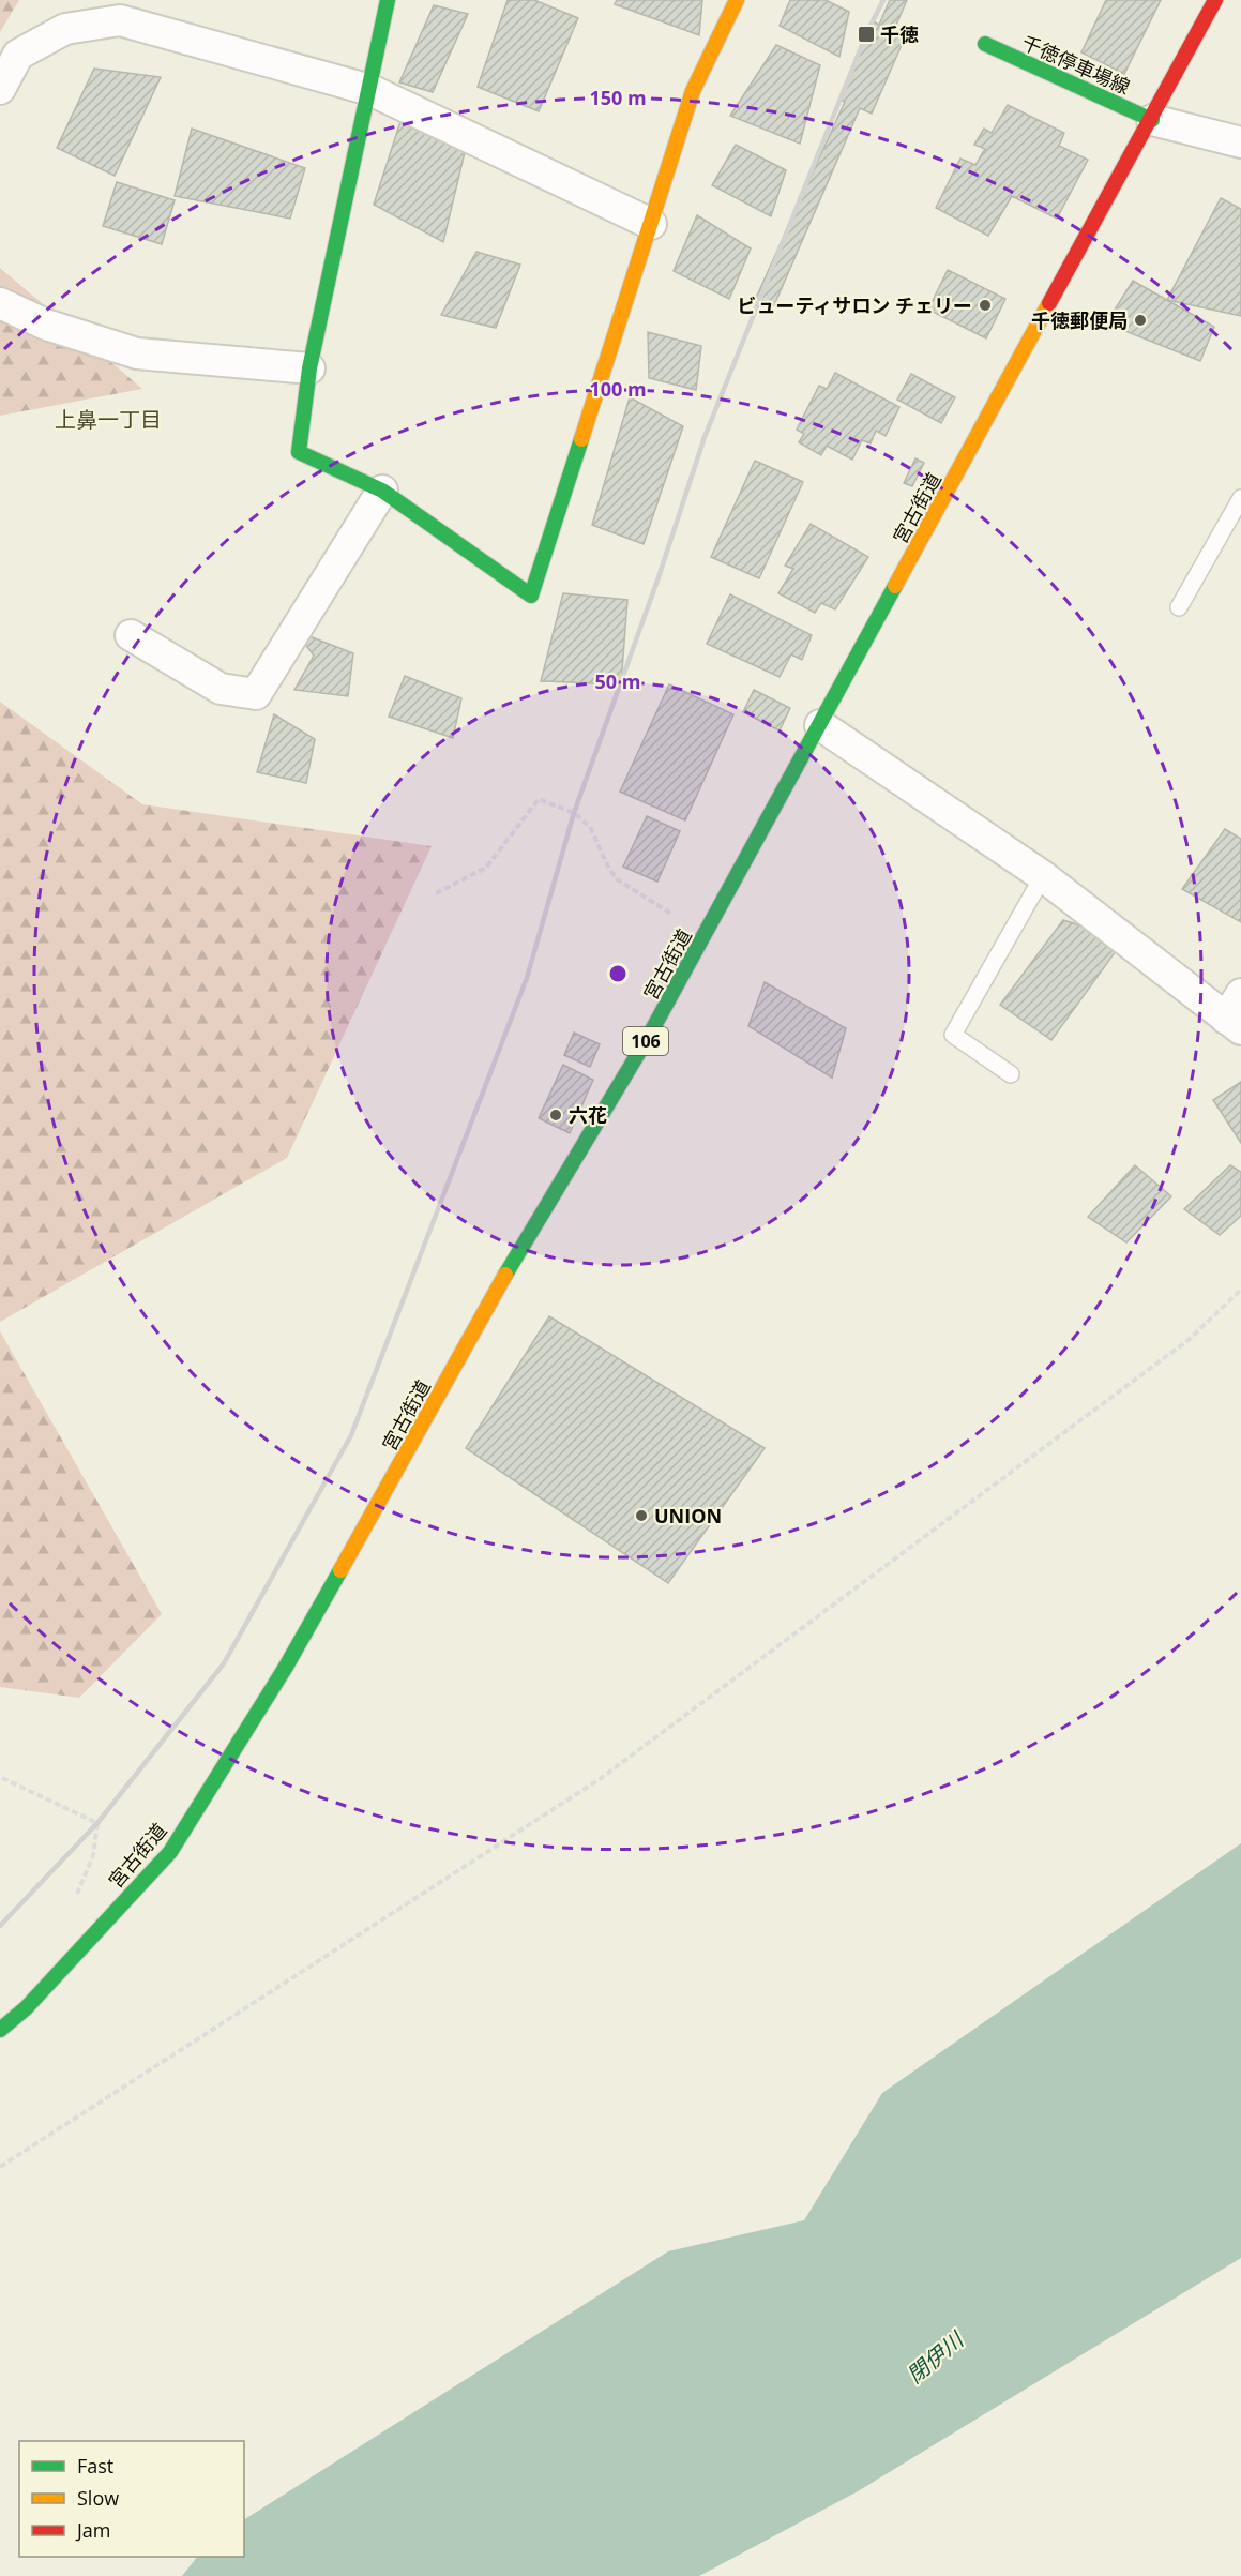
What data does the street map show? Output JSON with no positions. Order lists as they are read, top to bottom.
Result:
{
  "streets": {
    "main road": ["千徳停車場線", "宮古街道", "106"]
  },
  "crossings": [
    ["千徳停車場線", "宮古街道"]
  ],
  "districts": ["上鼻一丁目"],
  "water": ["閉伊川"],
  "places": {
    "transit": ["千徳"],
    "other": [
      "ビューティサロン チェリー",
      "千徳郵便局",
      "六花",
      "UNION"
    ]
  },
  "legend": ["Fast", "Slow", "Jam"],
  "rings": ["150 m", "100 m", "50 m"]
}
